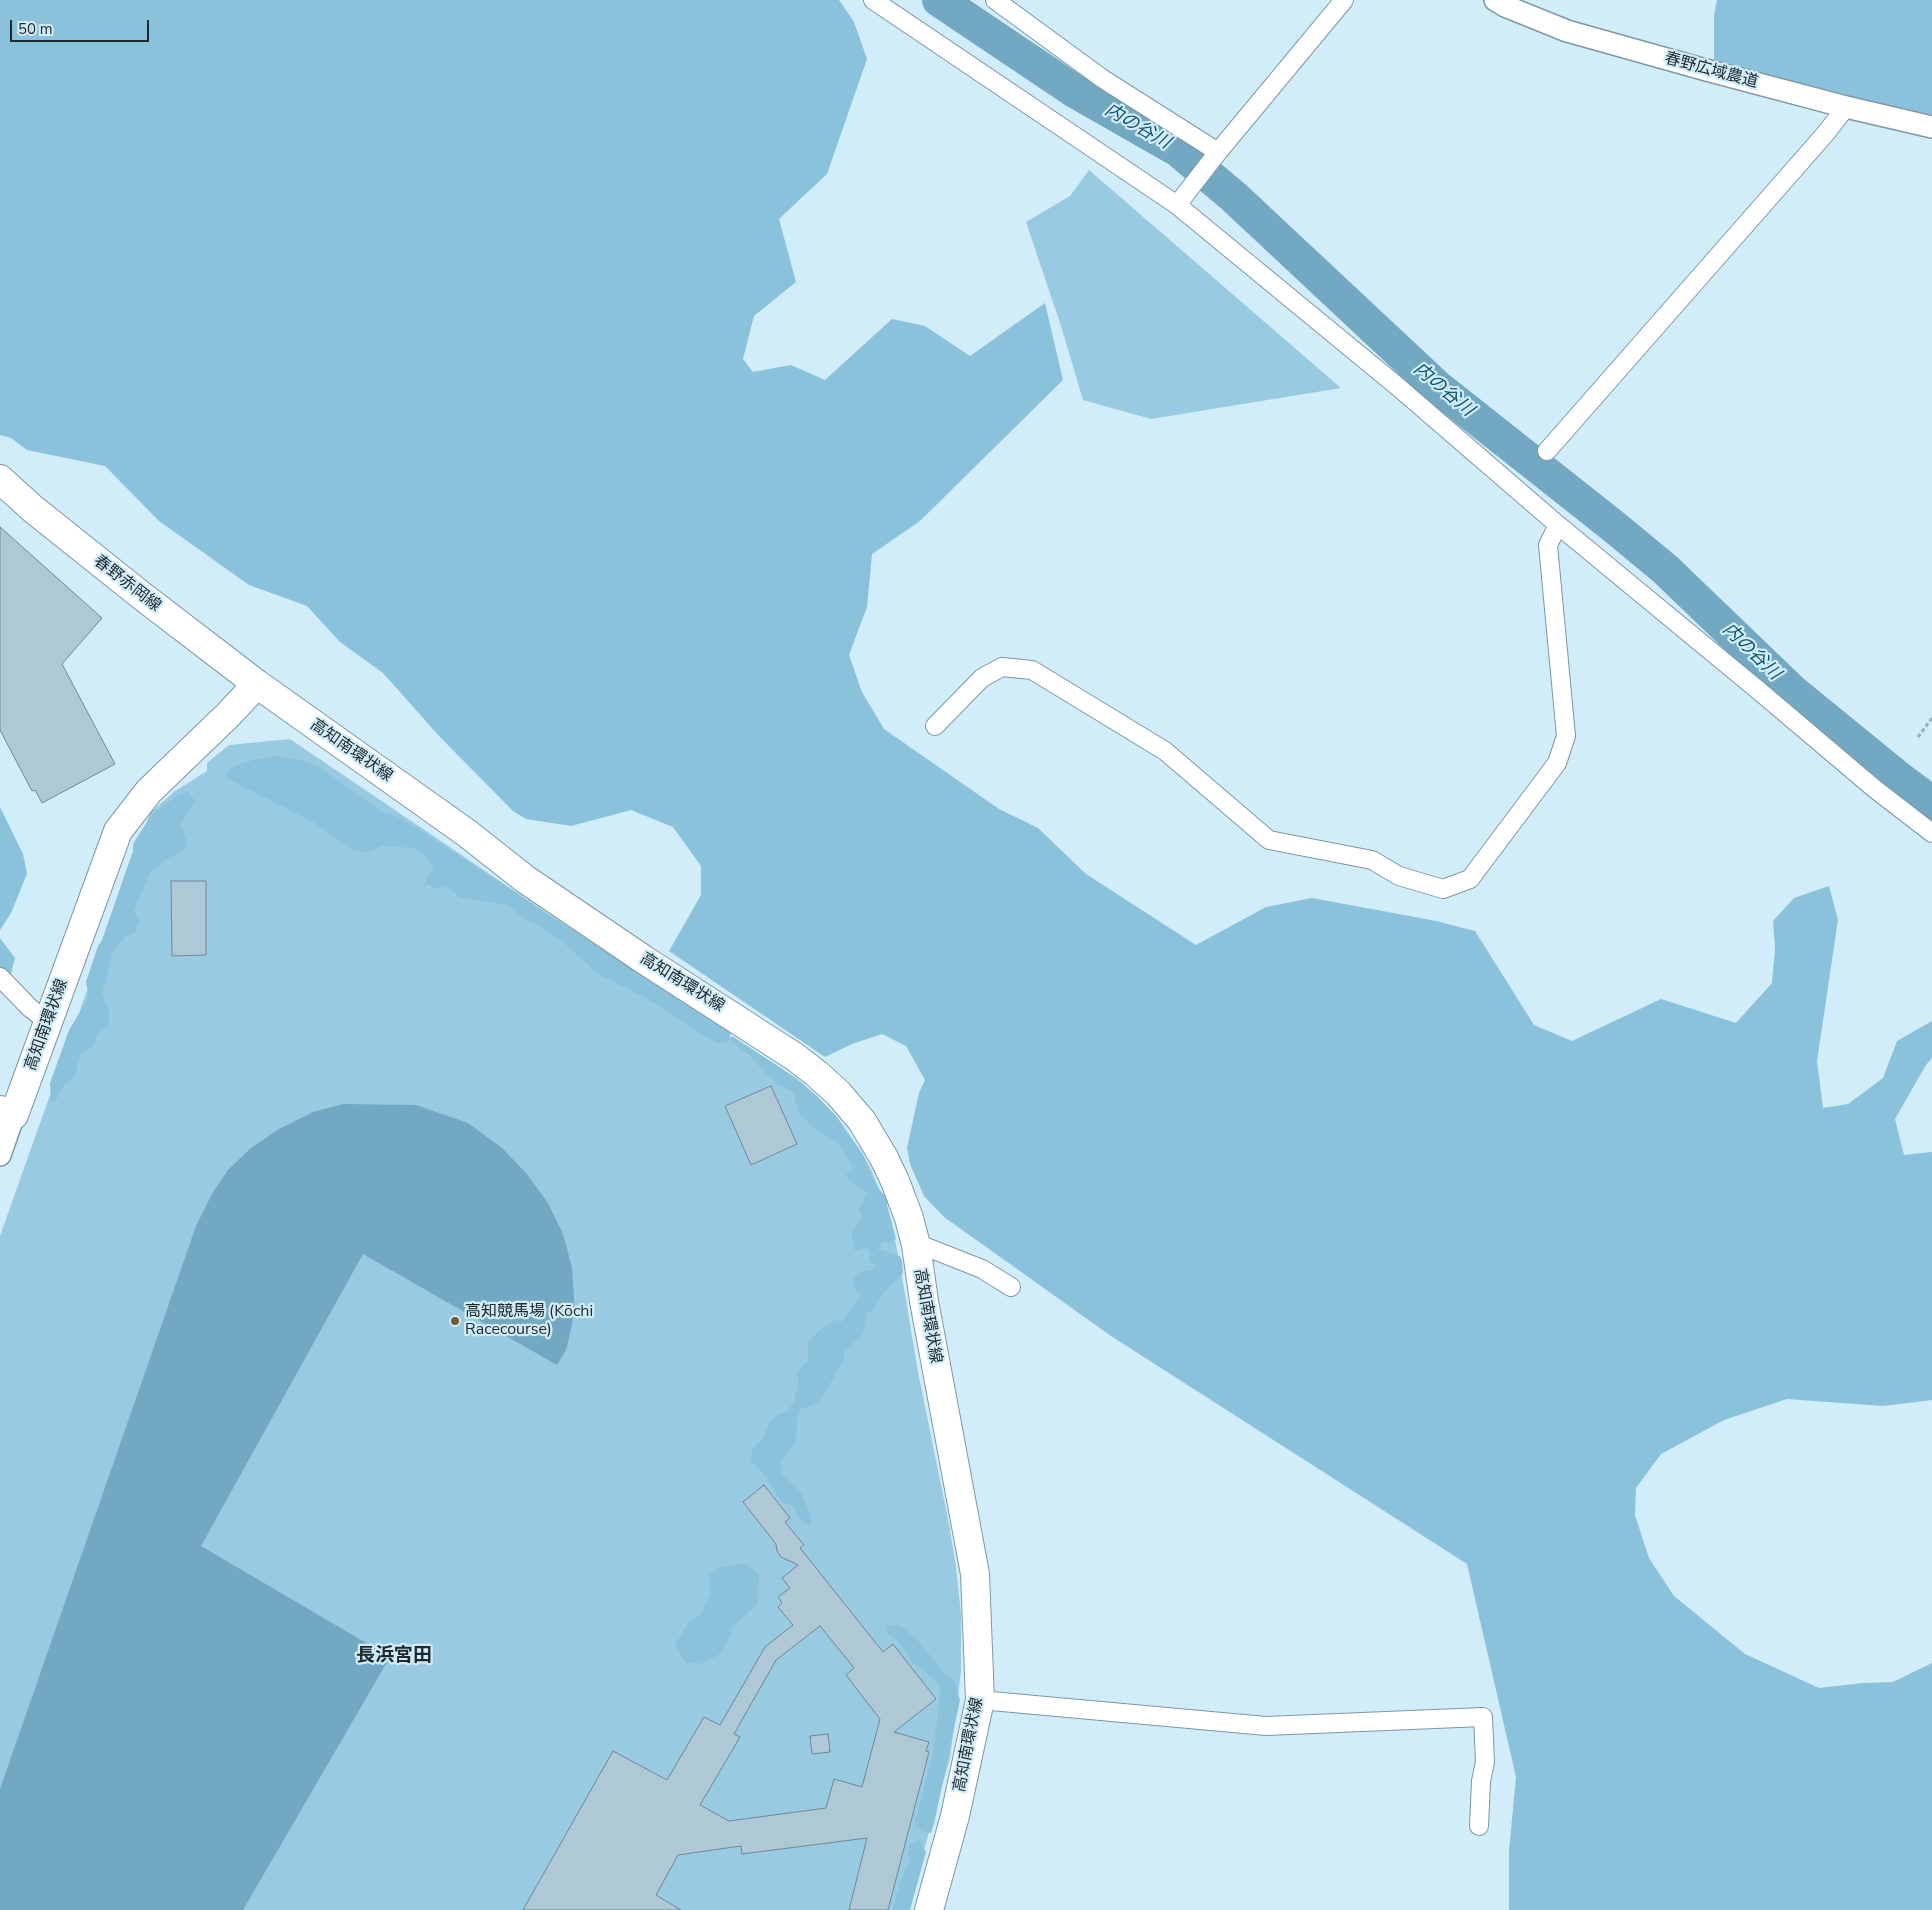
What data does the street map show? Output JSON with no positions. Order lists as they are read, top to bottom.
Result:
{
  "streets": {
    "main road": ["春野赤岡線", "高知南環状線"],
    "street": ["春野広域農道"]
  },
  "crossings": [
    ["春野赤岡線", "高知南環状線"]
  ],
  "districts": ["長浜宮田"],
  "water": ["内の谷川"],
  "places": ["高知競馬場 (Kōchi Racecourse)"],
  "scale_bar": "50 m"
}
